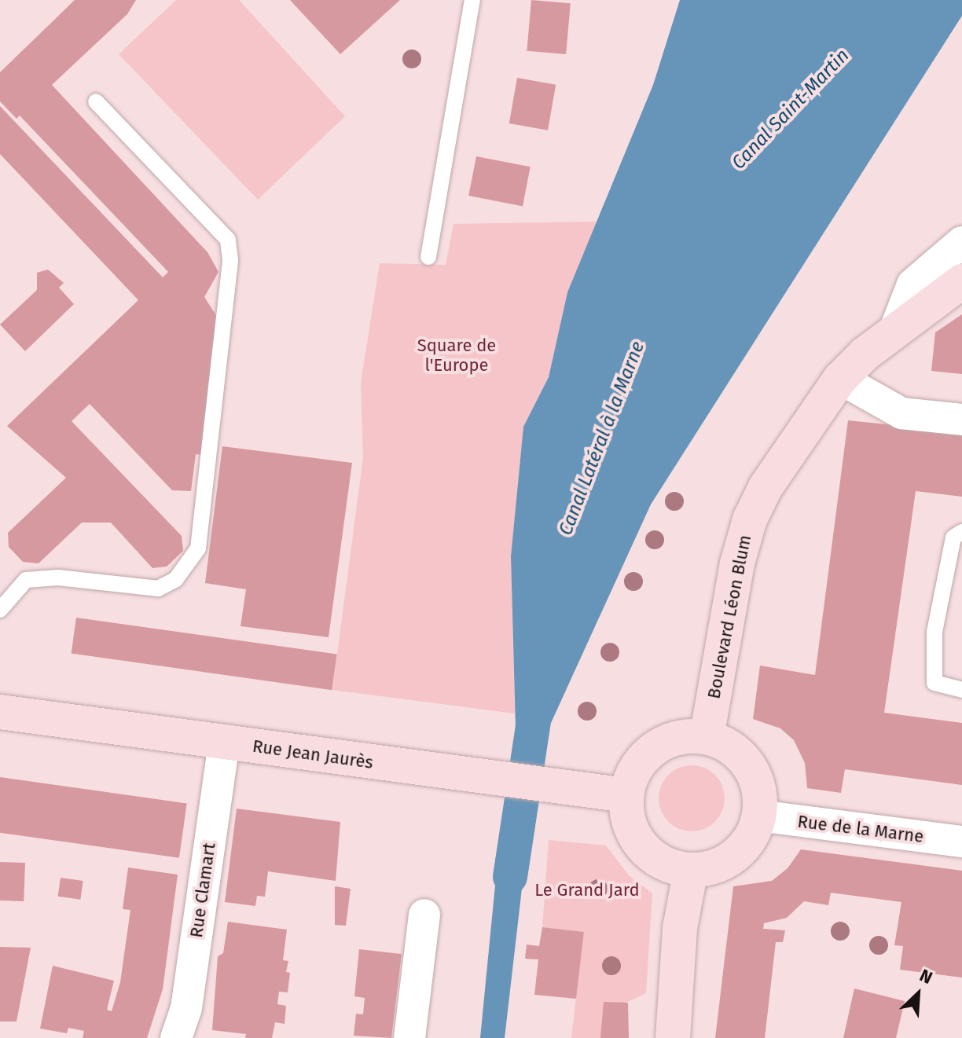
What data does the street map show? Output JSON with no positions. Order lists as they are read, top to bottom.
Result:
{
  "streets": {
    "main road": ["Boulevard Léon Blum", "Rue Jean Jaurès"],
    "street": ["Rue de la Marne", "Rue Clamart"]
  },
  "crossings": [
    ["Boulevard Léon Blum", "Rue Jean Jaurès"],
    ["Boulevard Léon Blum", "Rue de la Marne"],
    ["Rue Jean Jaurès", "Rue de la Marne"],
    ["Rue Jean Jaurès", "Rue Clamart"]
  ],
  "water": ["Canal Saint-Martin", "Canal Latéral à la Marne"],
  "parks": ["Square de l'Europe", "Le Grand Jard"],
  "north": "top right"
}
